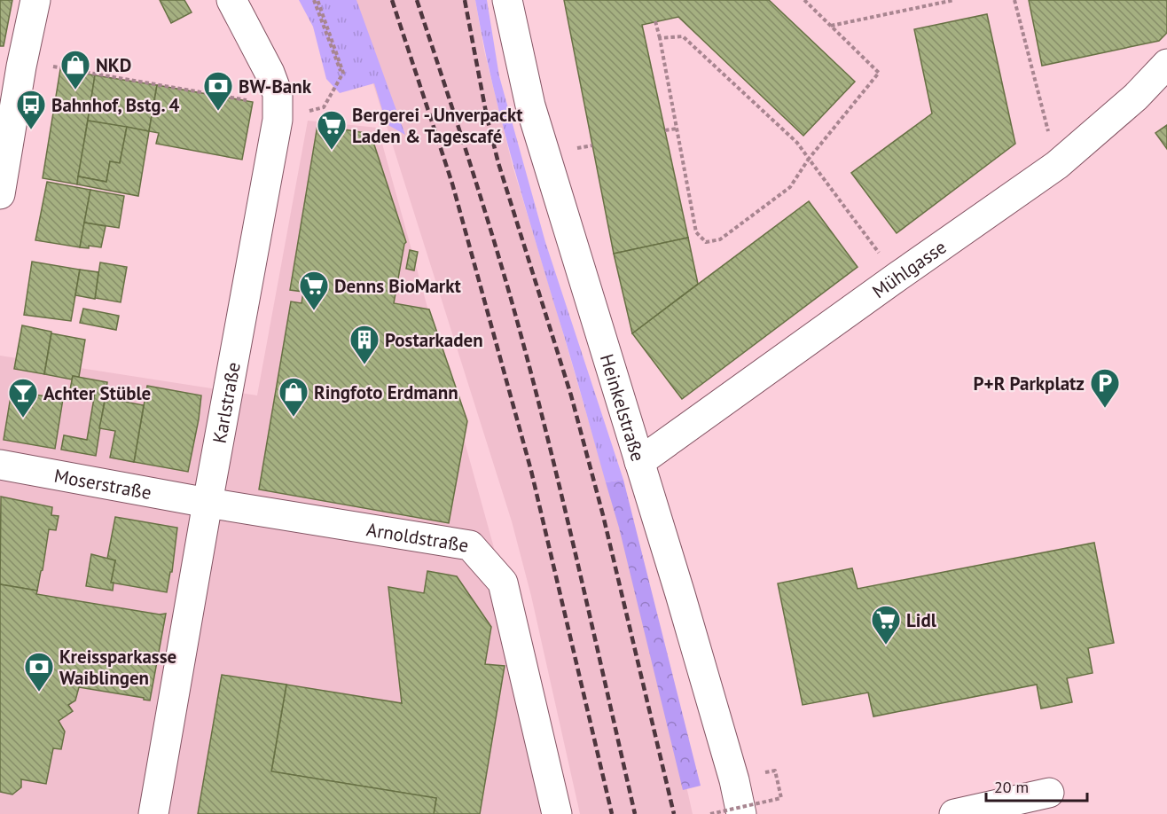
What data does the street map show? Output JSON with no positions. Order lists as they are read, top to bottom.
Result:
{
  "streets": {
    "street": [
      "Mühlgasse",
      "Karlstraße",
      "Heinkelstraße",
      "Moserstraße",
      "Arnoldstraße"
    ]
  },
  "crossings": [
    ["Mühlgasse", "Heinkelstraße"],
    ["Karlstraße", "Moserstraße"],
    ["Karlstraße", "Arnoldstraße"],
    ["Moserstraße", "Arnoldstraße"]
  ],
  "places": {
    "shop": ["NKD", "Ringfoto Erdmann"],
    "bank": ["BW-Bank", "Kreissparkasse Waiblingen"],
    "bus stop": ["Bahnhof, Bstg. 4"],
    "supermarket": ["Bergerei - Unverpackt Laden & Tagescafé", "Denns BioMarkt", "Lidl"],
    "building": ["Postarkaden"],
    "parking": ["P+R Parkplatz"],
    "bar": ["Achter Stüble"]
  },
  "scale_bar": "20 m"
}
